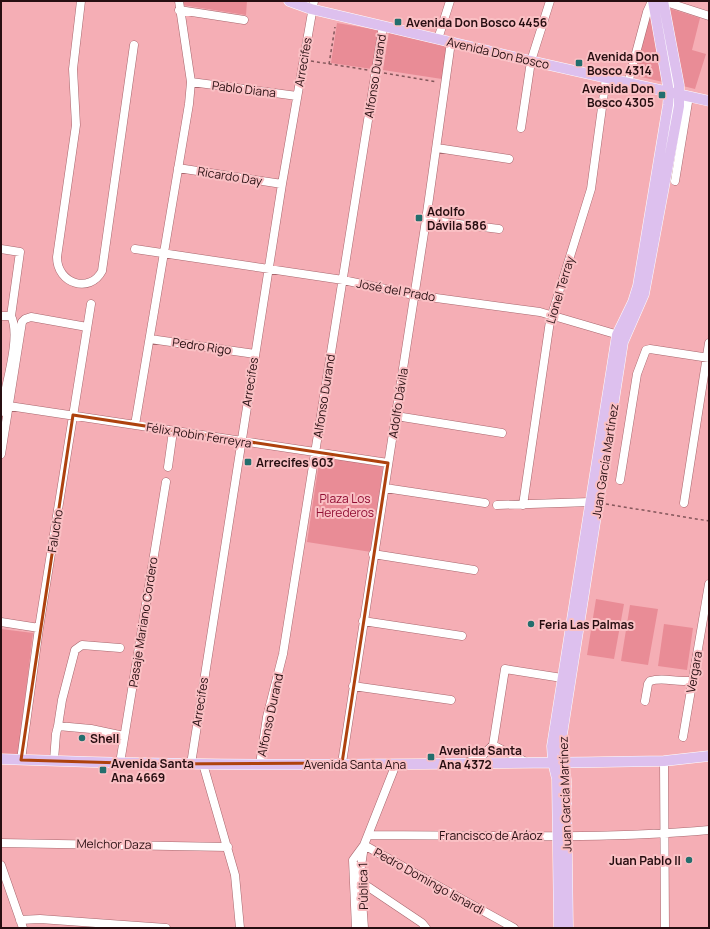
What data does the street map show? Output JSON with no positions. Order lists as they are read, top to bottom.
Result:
{
  "streets": {
    "main road": ["Avenida Don Bosco", "Juan García Martínez", "Avenida Santa Ana"],
    "street": [
      "Arrecifes",
      "Alfonso Durand",
      "Pablo Diana",
      "Ricardo Day",
      "José del Prado",
      "Lionel Terray",
      "Pedro Rigo",
      "Adolfo Dávila",
      "Félix Robin Ferreyra",
      "Falucho",
      "Pasaje Mariano Cordero",
      "Vergara",
      "Francisco de Aráoz",
      "Melchor Daza",
      "Pedro Domingo Isnardi",
      "Pública 1"
    ]
  },
  "crossings": [
    ["Avenida Don Bosco", "Arrecifes"],
    ["Avenida Don Bosco", "Alfonso Durand"],
    ["Avenida Don Bosco", "Lionel Terray"],
    ["Avenida Don Bosco", "Adolfo Dávila"],
    ["Avenida Don Bosco", "Juan García Martínez"],
    ["Arrecifes", "Pablo Diana"],
    ["Arrecifes", "Ricardo Day"],
    ["Arrecifes", "José del Prado"],
    ["Arrecifes", "Pedro Rigo"],
    ["Arrecifes", "Félix Robin Ferreyra"],
    ["Arrecifes", "Avenida Santa Ana"],
    ["Alfonso Durand", "José del Prado"],
    ["Alfonso Durand", "Félix Robin Ferreyra"],
    ["Alfonso Durand", "Avenida Santa Ana"],
    ["José del Prado", "Lionel Terray"],
    ["José del Prado", "Adolfo Dávila"],
    ["José del Prado", "Juan García Martínez"],
    ["Adolfo Dávila", "Félix Robin Ferreyra"],
    ["Adolfo Dávila", "Avenida Santa Ana"],
    ["Félix Robin Ferreyra", "Falucho"],
    ["Juan García Martínez", "Avenida Santa Ana"],
    ["Juan García Martínez", "Francisco de Aráoz"],
    ["Falucho", "Avenida Santa Ana"],
    ["Pasaje Mariano Cordero", "Avenida Santa Ana"],
    ["Pedro Domingo Isnardi", "Pública 1"]
  ],
  "parks": ["Plaza Los Herederos"],
  "places": {
    "transit": [
      "Avenida Don Bosco 4456",
      "Avenida Don Bosco 4314",
      "Avenida Don Bosco 4305",
      "Adolfo Dávila 586",
      "Arrecifes 603",
      "Avenida Santa Ana 4372",
      "Avenida Santa Ana 4669"
    ],
    "other": ["Feria Las Palmas", "Shell", "Juan Pablo II"]
  }
}
